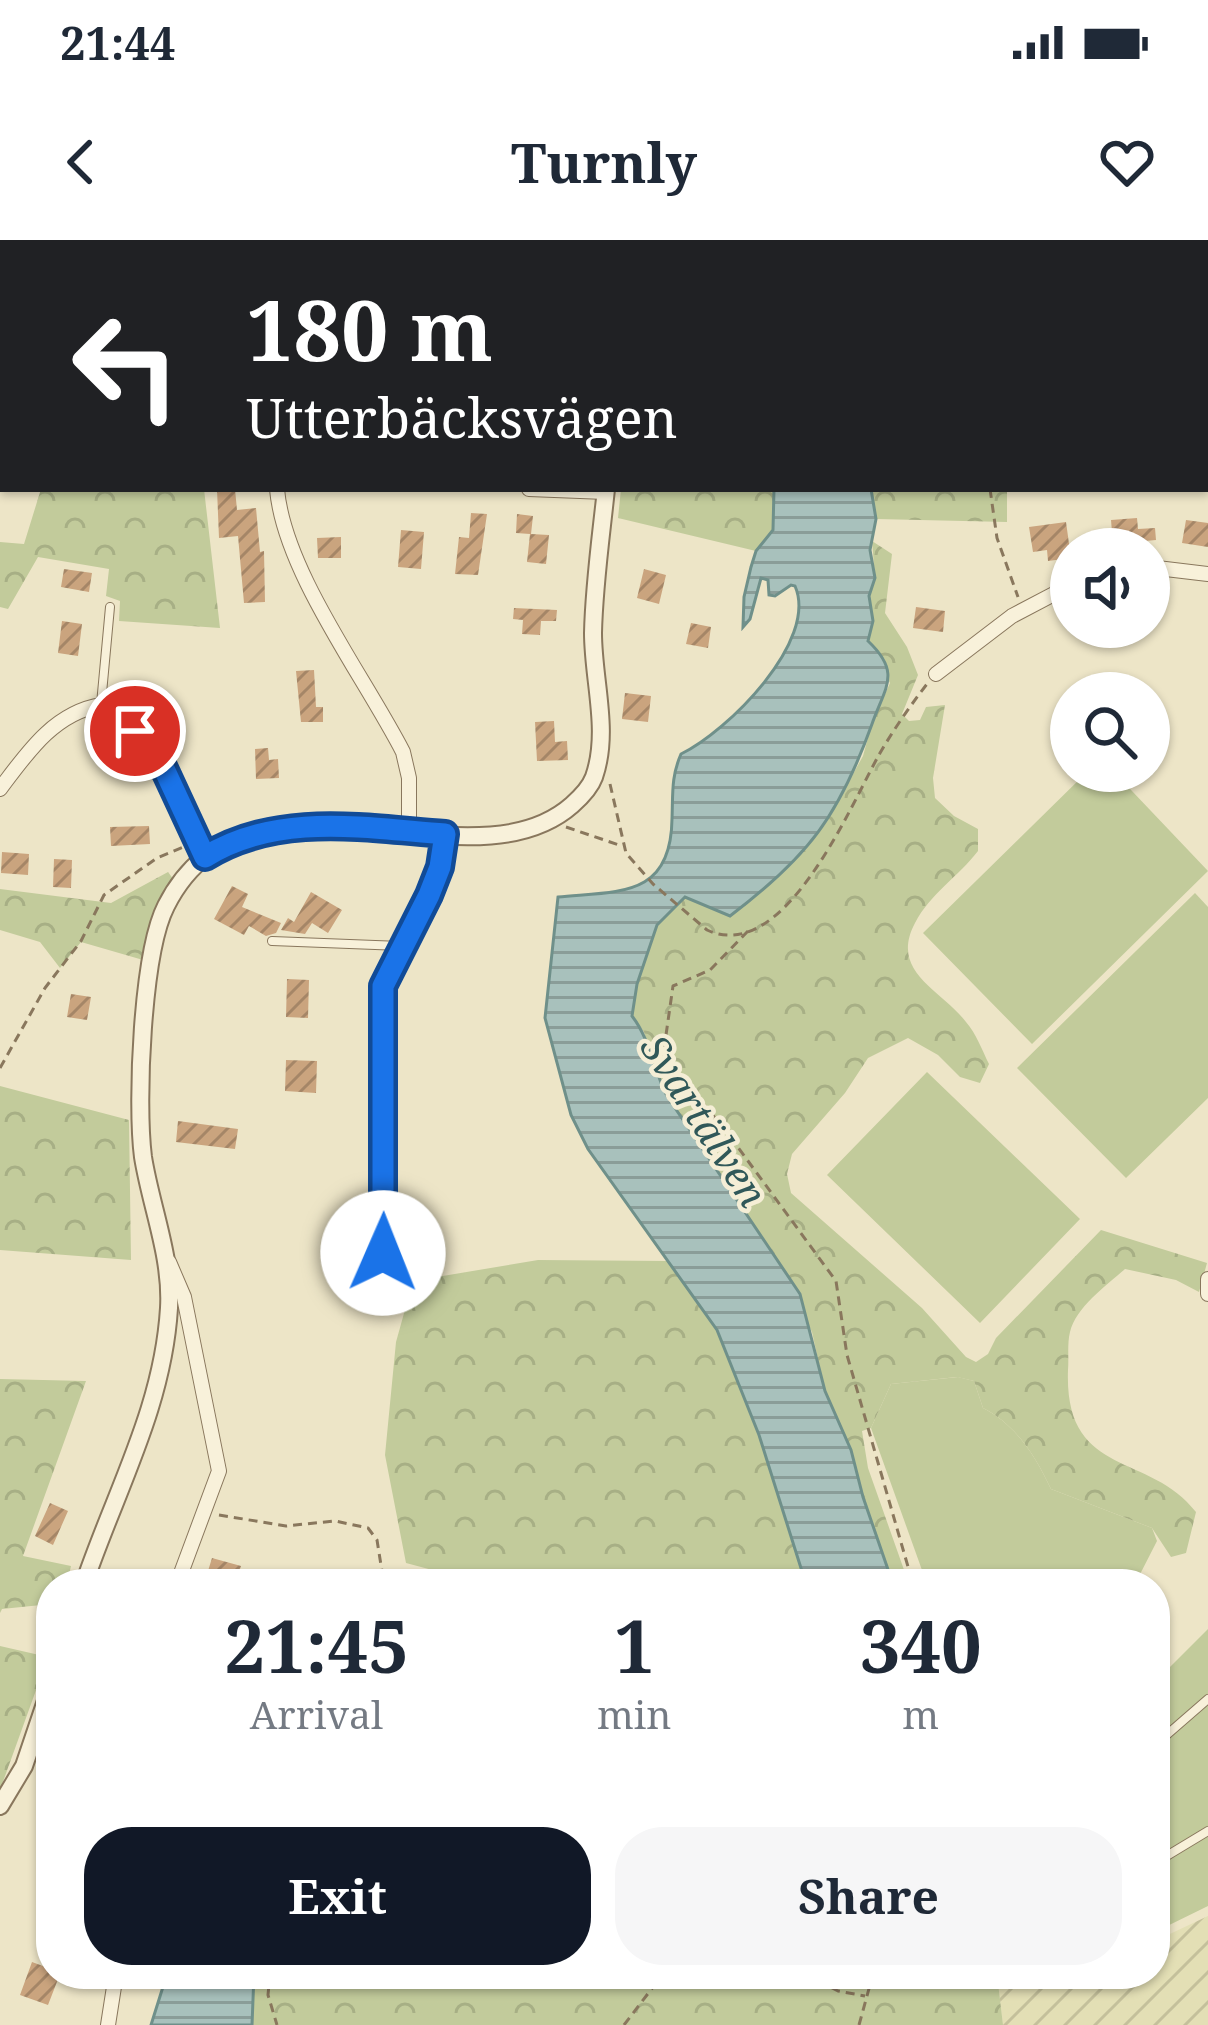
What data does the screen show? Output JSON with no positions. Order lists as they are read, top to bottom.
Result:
{
  "water": ["Svartälven"],
  "page": {
    "status": "21:44",
    "header": "Turnly",
    "turn": ["180 m", "Utterbäcksvägen"],
    "eta": [
      "21:45",
      "Arrival",
      "1",
      "min",
      "340",
      "m"
    ],
    "buttons": ["Exit", "Share"]
  }
}
